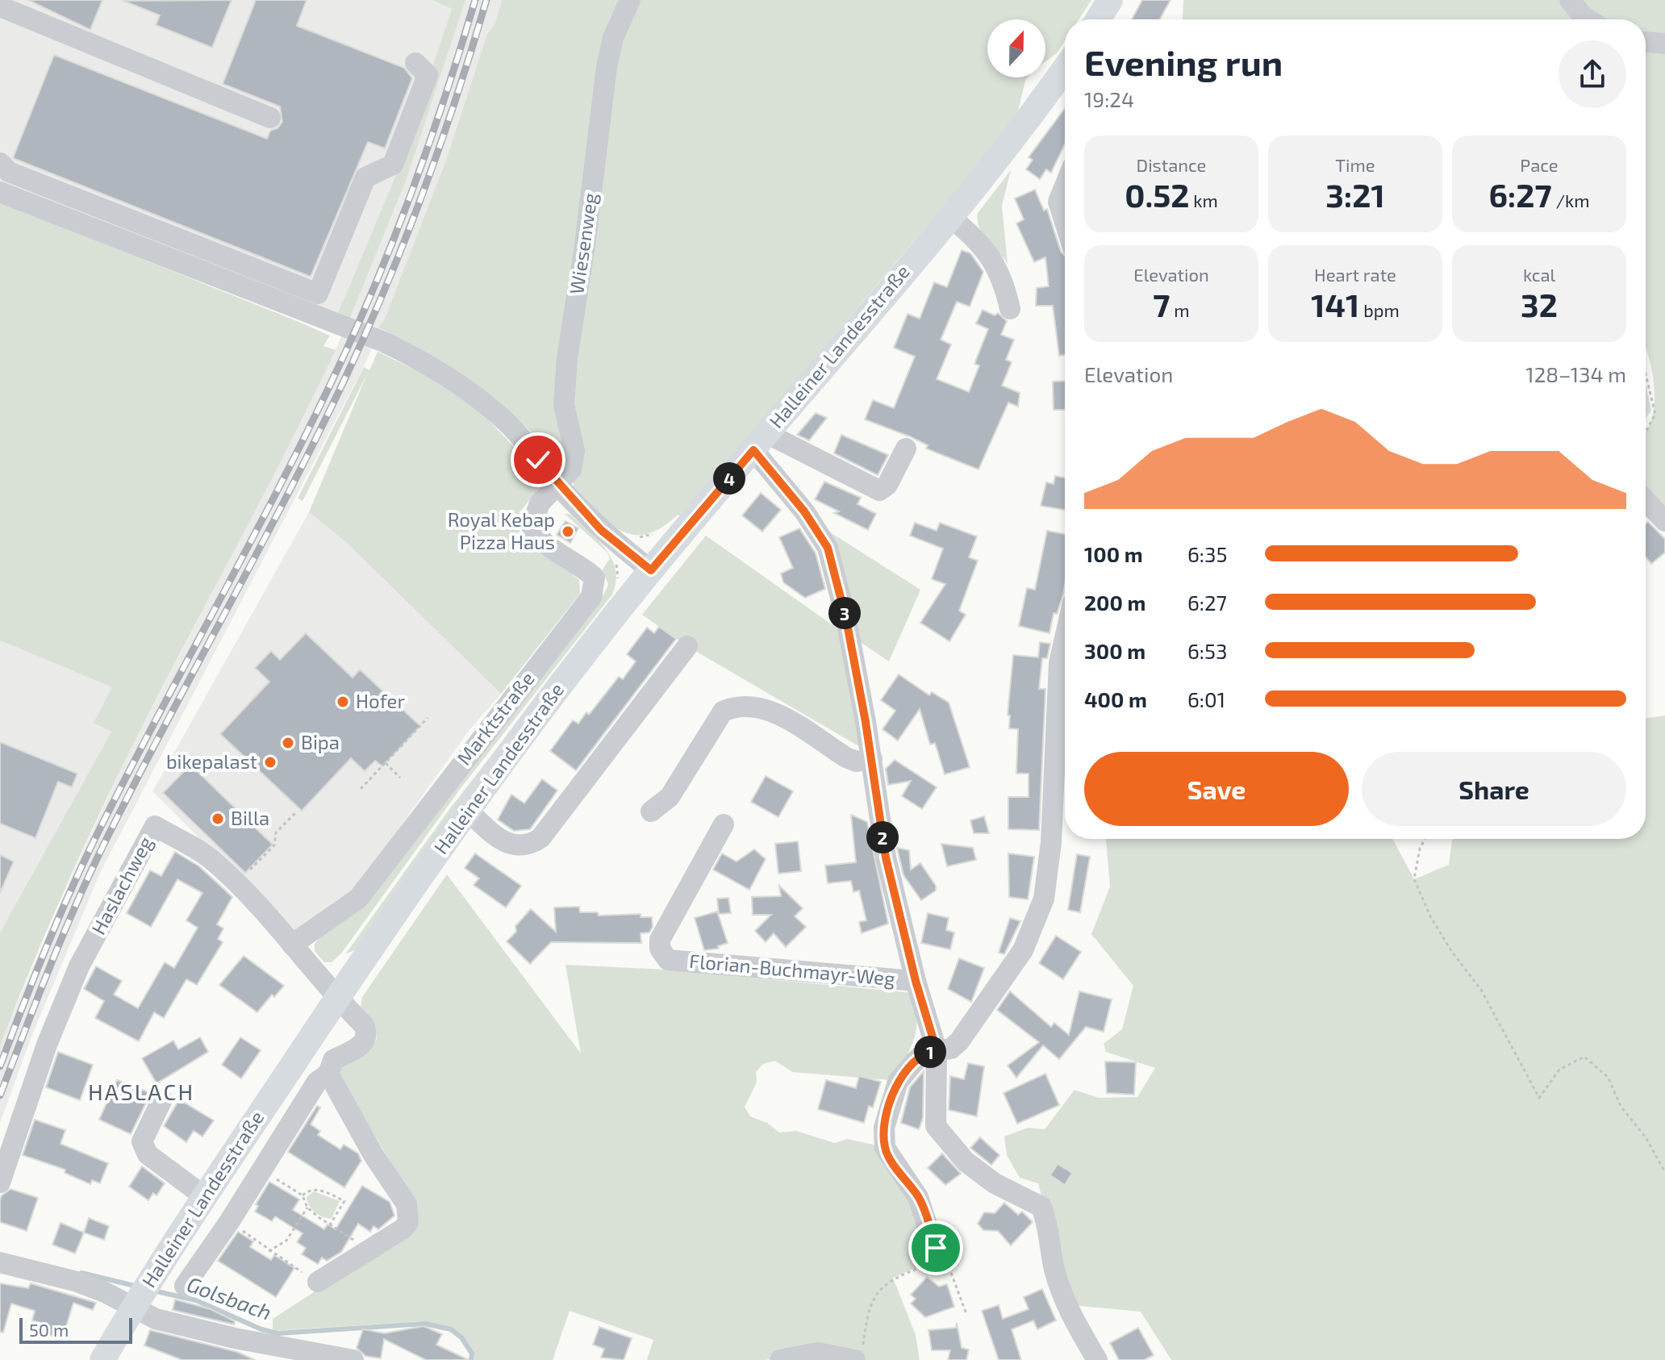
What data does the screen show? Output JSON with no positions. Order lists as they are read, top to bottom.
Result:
{
  "streets": {
    "main road": ["Halleiner Landesstraße"],
    "street": [
      "Wiesenweg",
      "Marktstraße",
      "Haslachweg",
      "Florian-Buchmayr-Weg"
    ]
  },
  "crossings": [
    ["Wiesenweg", "Marktstraße"],
    ["Halleiner Landesstraße", "Haslachweg"],
    ["Marktstraße", "Haslachweg"]
  ],
  "districts": ["HASLACH"],
  "water": ["Golsbach"],
  "places": [
    "Royal Kebap Pizza Haus",
    "Hofer",
    "Bipa",
    "bikepalast",
    "Billa"
  ],
  "scale_bar": "50 m",
  "north": "top",
  "page": {
    "heading": ["Evening run", "19:24"],
    "stats": [
      ["Distance", "0.52 km"],
      ["Time", "3:21"],
      ["Pace", "6:27 /km"],
      ["Elevation", "7 m"],
      ["Heart rate", "141 bpm"],
      ["kcal", "32"]
    ],
    "chart": ["Elevation", "128–134 m"],
    "pins": [
      "4",
      "3",
      "2",
      "1"
    ],
    "list": [
      {
        "name": "100 m",
        "note": "6:35"
      },
      {
        "name": "200 m",
        "note": "6:27"
      },
      {
        "name": "300 m",
        "note": "6:53"
      },
      {
        "name": "400 m",
        "note": "6:01"
      }
    ],
    "buttons": ["Save", "Share"],
    "scale": "50 m"
  }
}
